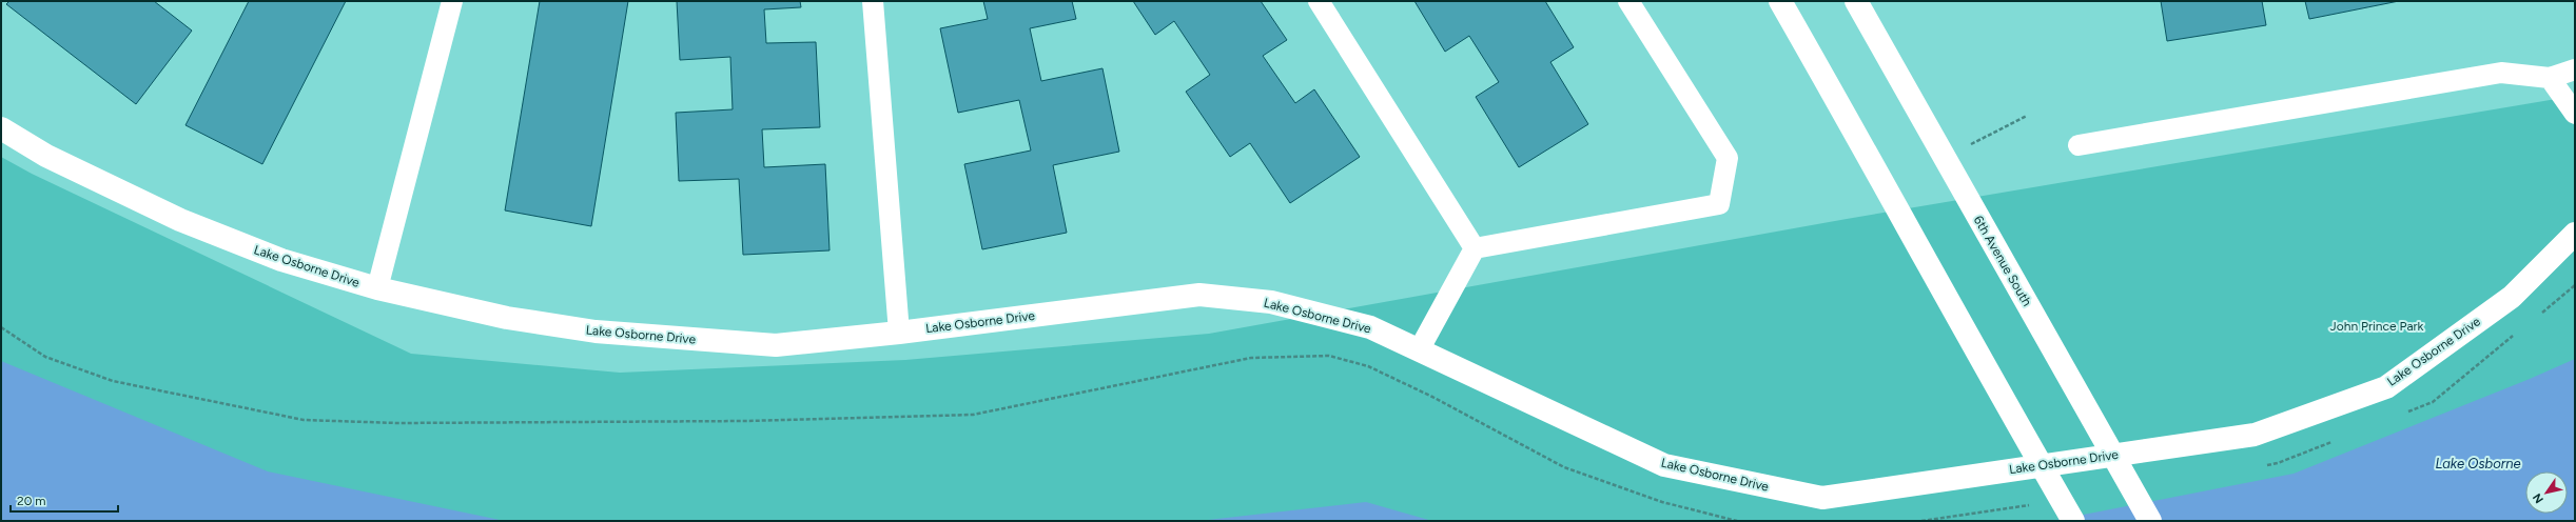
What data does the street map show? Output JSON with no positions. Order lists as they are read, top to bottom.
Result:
{
  "streets": {
    "street": ["6th Avenue South", "Lake Osborne Drive"]
  },
  "water": ["Lake Osborne"],
  "parks": ["John Prince Park"],
  "scale_bar": "20 m",
  "north": "bottom left"
}
